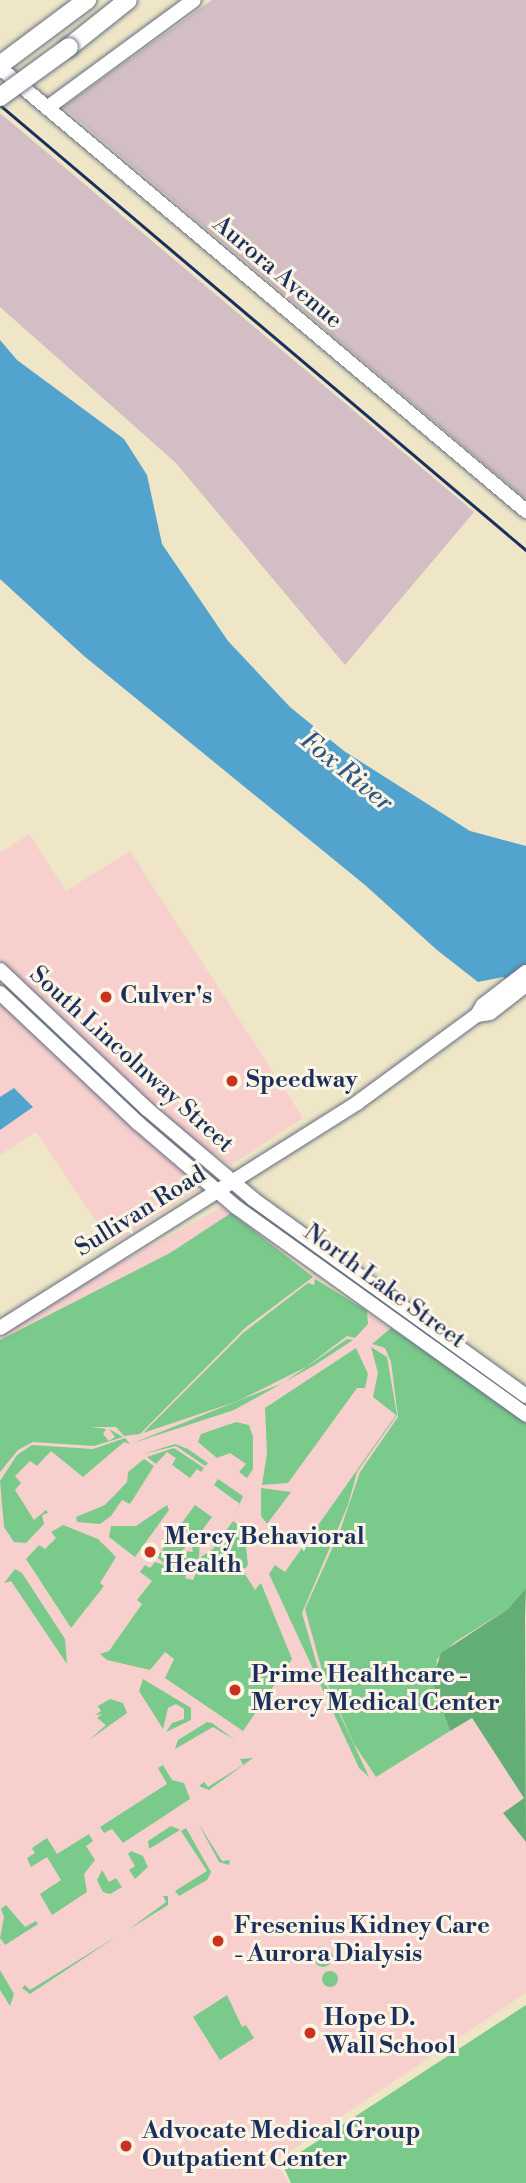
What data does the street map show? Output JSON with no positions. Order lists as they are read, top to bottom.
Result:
{
  "streets": {
    "main road": [
      "Aurora Avenue",
      "South Lincolnway Street",
      "Sullivan Road",
      "North Lake Street"
    ]
  },
  "crossings": [
    ["South Lincolnway Street", "Sullivan Road"],
    ["South Lincolnway Street", "North Lake Street"],
    ["Sullivan Road", "North Lake Street"]
  ],
  "water": ["Fox River"],
  "places": [
    "Culver's",
    "Speedway",
    "Mercy Behavioral Health",
    "Prime Healthcare - Mercy Medical Center",
    "Fresenius Kidney Care - Aurora Dialysis",
    "Hope D. Wall School",
    "Advocate Medical Group Outpatient Center"
  ]
}
